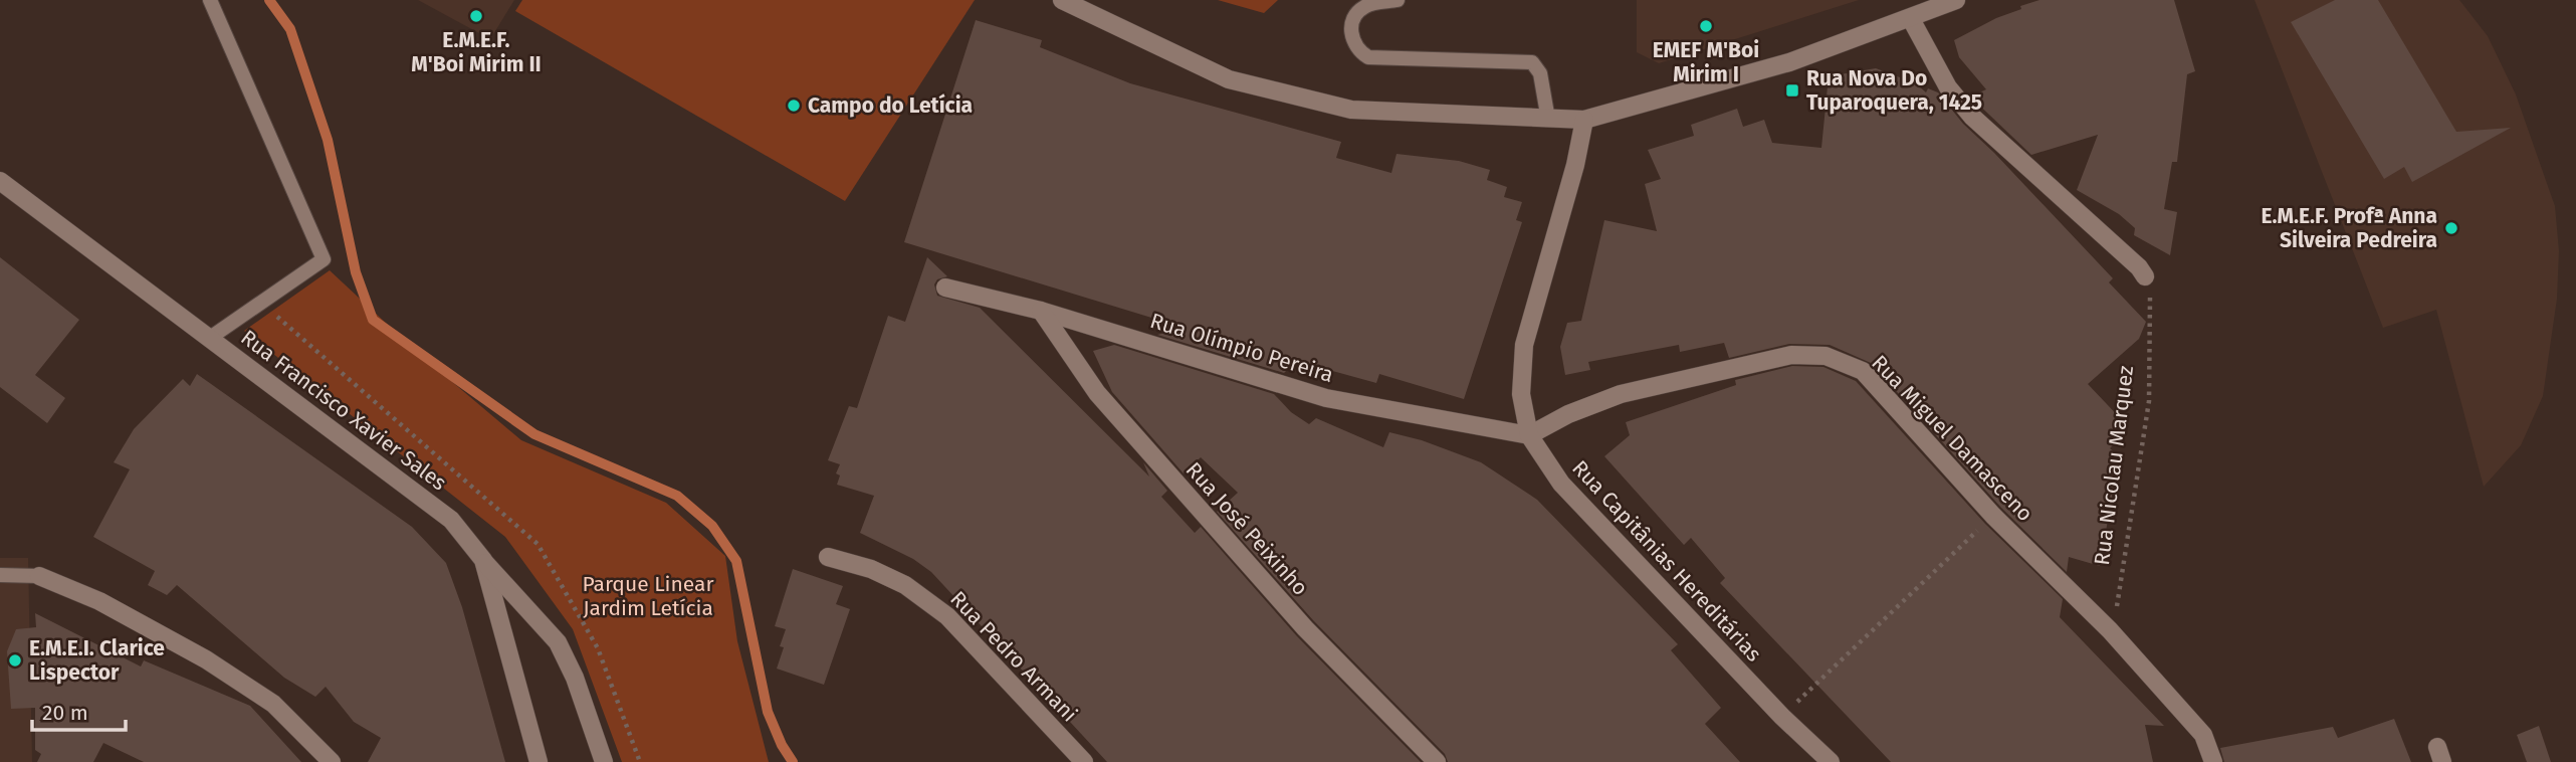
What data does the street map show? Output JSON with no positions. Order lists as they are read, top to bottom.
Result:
{
  "streets": {
    "street": [
      "Rua Olímpio Pereira",
      "Rua Francisco Xavier Sales",
      "Rua Miguel Damasceno",
      "Rua José Peixinho",
      "Rua Capitânias Hereditárias",
      "Rua Pedro Armani"
    ],
    "path": ["Rua Nicolau Marquez"]
  },
  "crossings": [
    ["Rua Olímpio Pereira", "Rua Miguel Damasceno"],
    ["Rua Olímpio Pereira", "Rua José Peixinho"],
    ["Rua Olímpio Pereira", "Rua Capitânias Hereditárias"],
    ["Rua Miguel Damasceno", "Rua Nicolau Marquez"],
    ["Rua Miguel Damasceno", "Rua Capitânias Hereditárias"]
  ],
  "parks": ["Parque Linear Jardim Letícia"],
  "places": {
    "other": [
      "E.M.E.F. M'Boi Mirim II",
      "EMEF M'Boi Mirim I",
      "Campo do Letícia",
      "E.M.E.F. Profª Anna Silveira Pedreira",
      "E.M.E.I. Clarice Lispector"
    ],
    "transit": ["Rua Nova Do Tuparoquera, 1425"]
  },
  "scale_bar": "20 m"
}
